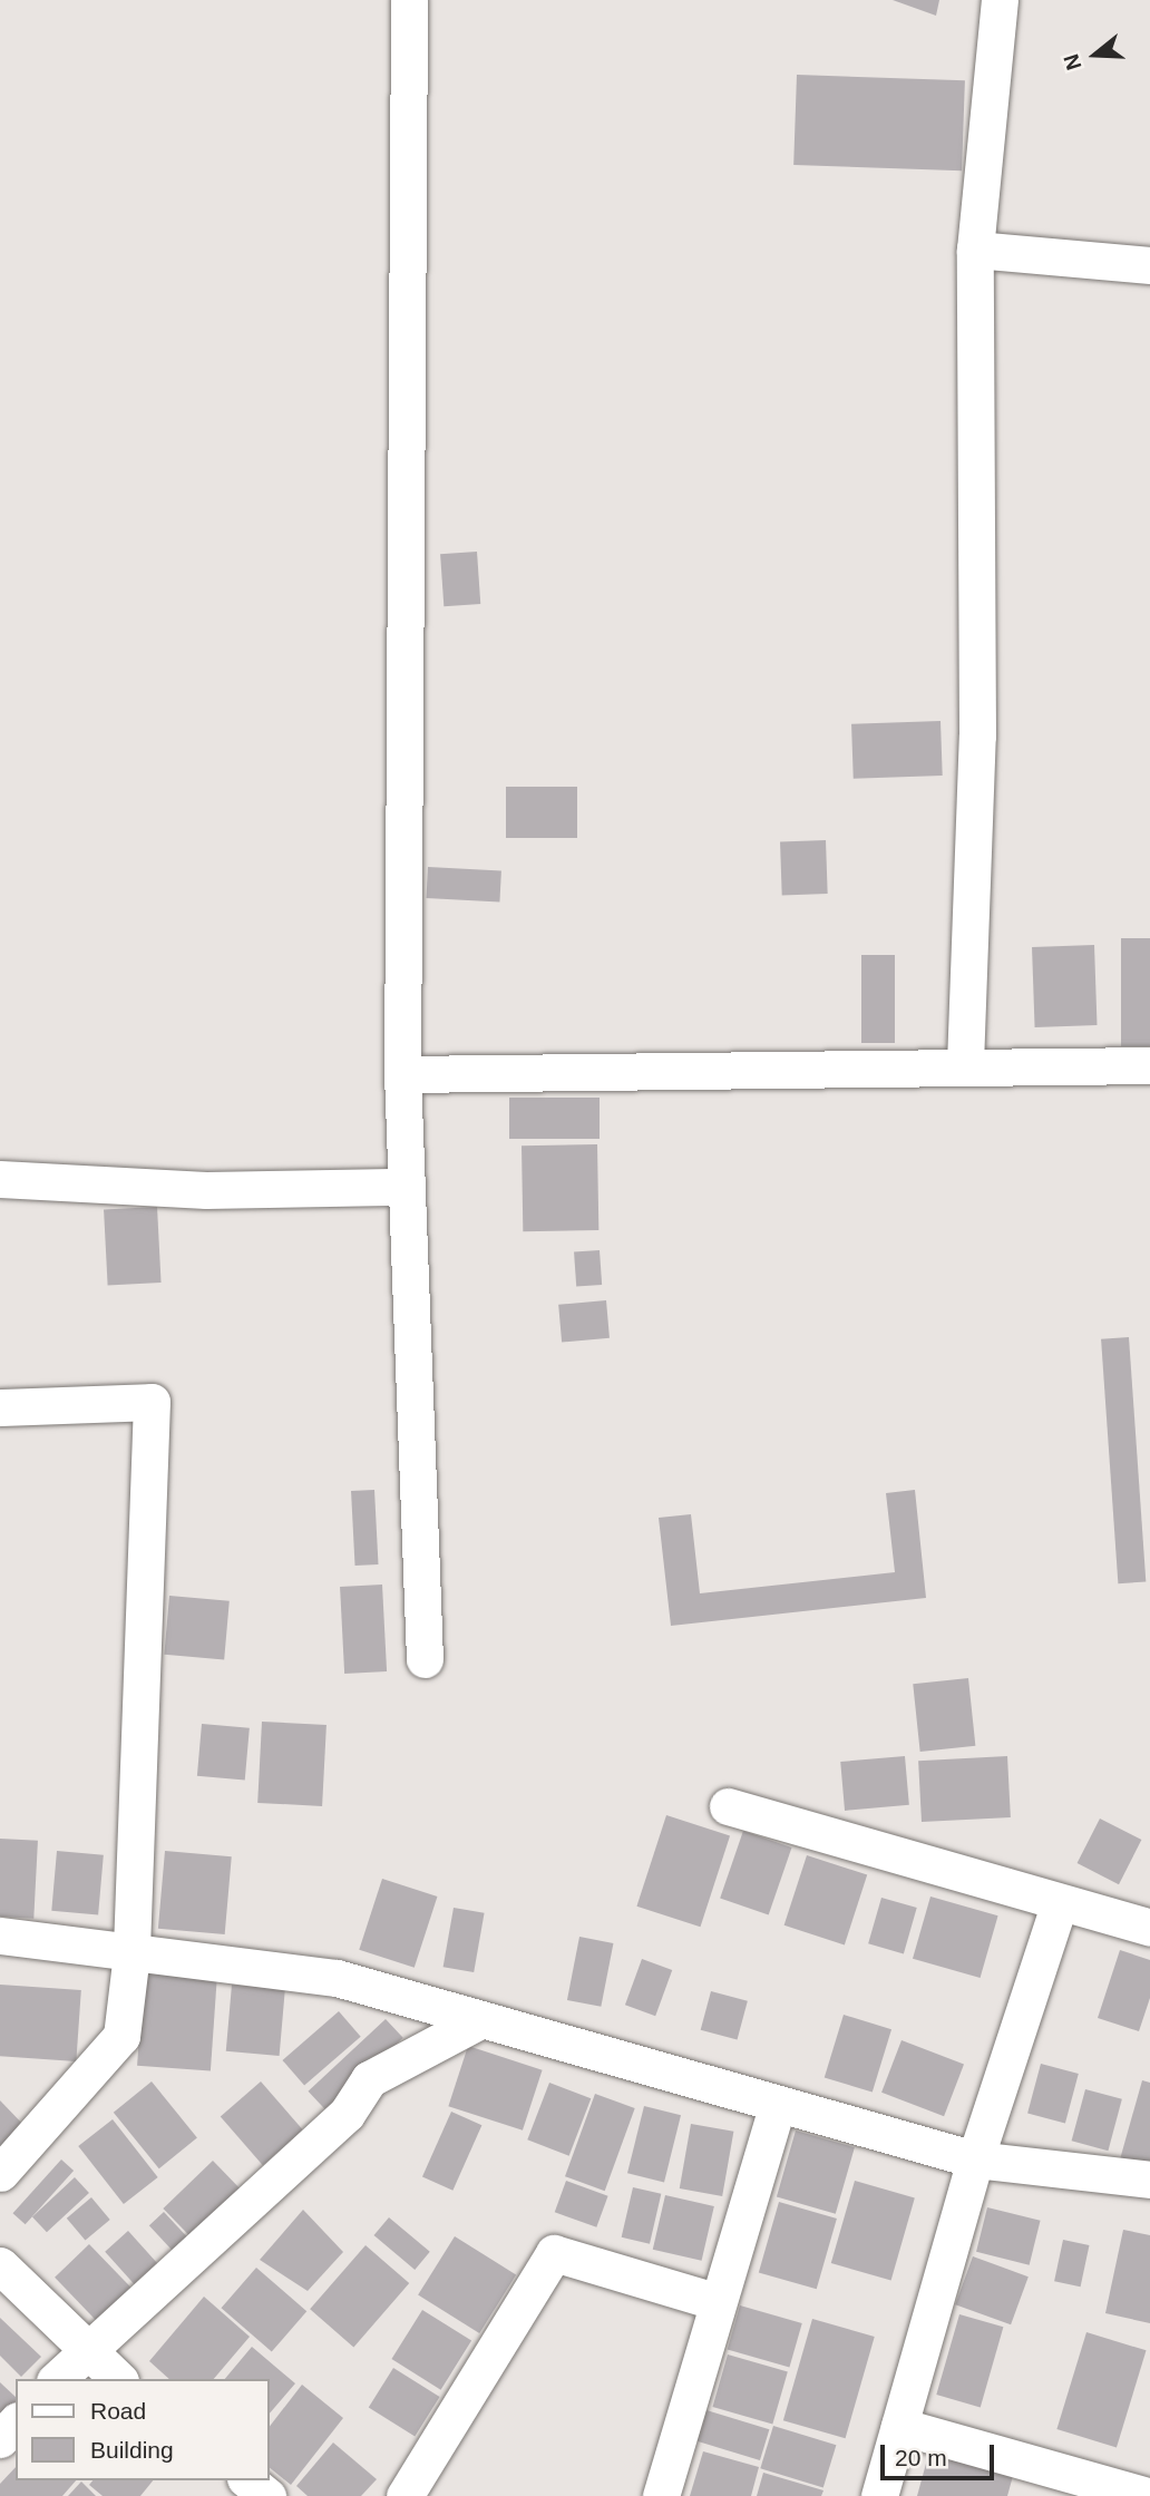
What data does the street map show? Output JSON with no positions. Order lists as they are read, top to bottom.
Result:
{
  "legend": ["Road", "Building"],
  "scale_bar": "20 m",
  "north": "left"
}
